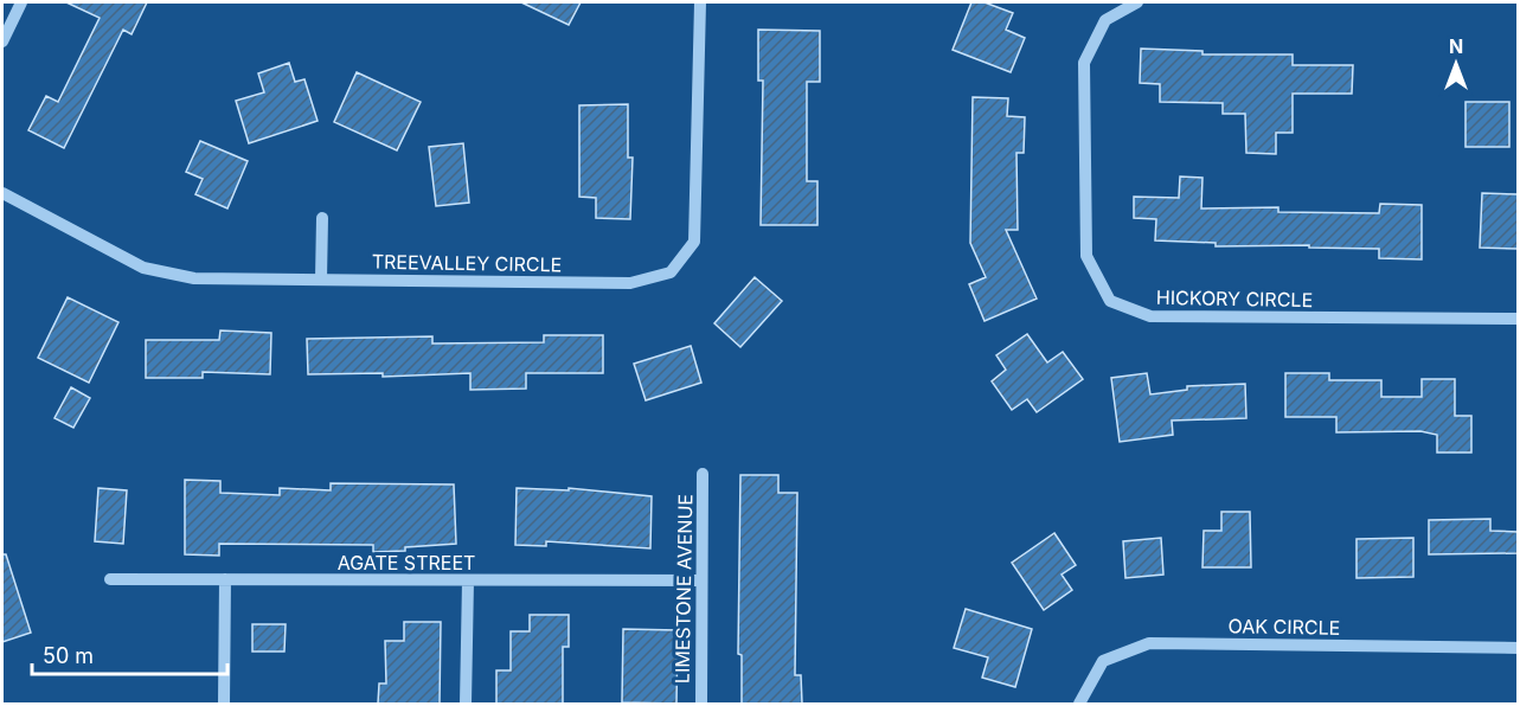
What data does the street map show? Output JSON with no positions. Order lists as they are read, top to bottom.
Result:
{
  "streets": {
    "street": [
      "TREEVALLEY CIRCLE",
      "HICKORY CIRCLE",
      "AGATE STREET",
      "LIMESTONE AVENUE",
      "OAK CIRCLE"
    ]
  },
  "crossings": [
    ["AGATE STREET", "LIMESTONE AVENUE"]
  ],
  "scale_bar": "50 m",
  "north": "top"
}
